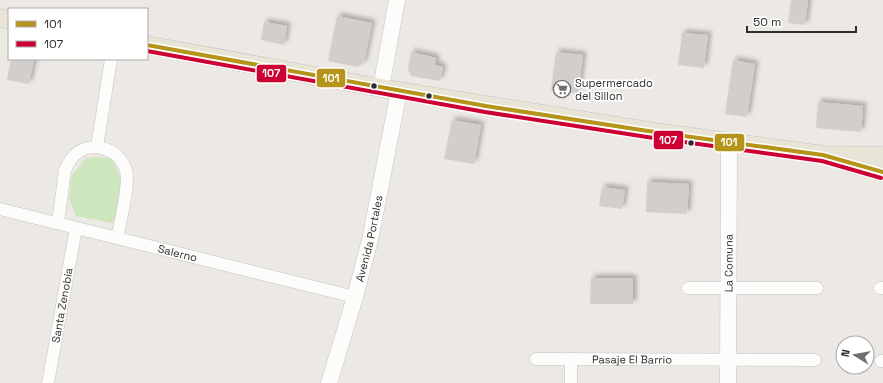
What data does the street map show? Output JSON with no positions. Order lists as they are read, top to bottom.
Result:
{
  "streets": {
    "main road": ["Avenida Portales", "La Comuna"],
    "street": ["Salerno", "Santa Zenobia", "Pasaje El Barrio"]
  },
  "crossings": [
    ["Avenida Portales", "Salerno"],
    ["Salerno", "Santa Zenobia"],
    ["La Comuna", "Pasaje El Barrio"]
  ],
  "places": {
    "supermarket": ["Supermercado del Sillon"]
  },
  "lines": ["transit line 101", "transit line 107"],
  "legend": ["101", "107"],
  "scale_bar": "50 m",
  "north": "left"
}
